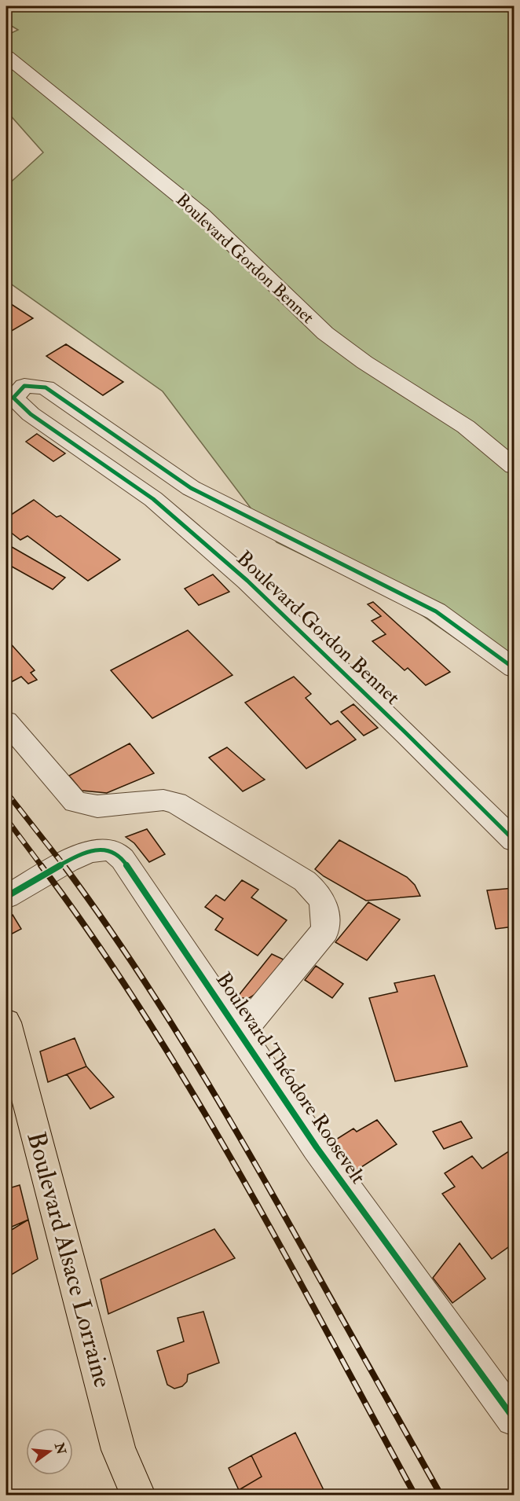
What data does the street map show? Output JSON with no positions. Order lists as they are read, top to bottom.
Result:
{
  "streets": {
    "main road": ["Boulevard Alsace Lorraine"],
    "street": ["Boulevard Gordon Bennet", "Boulevard Théodore Roosevelt"]
  },
  "north": "right"
}
